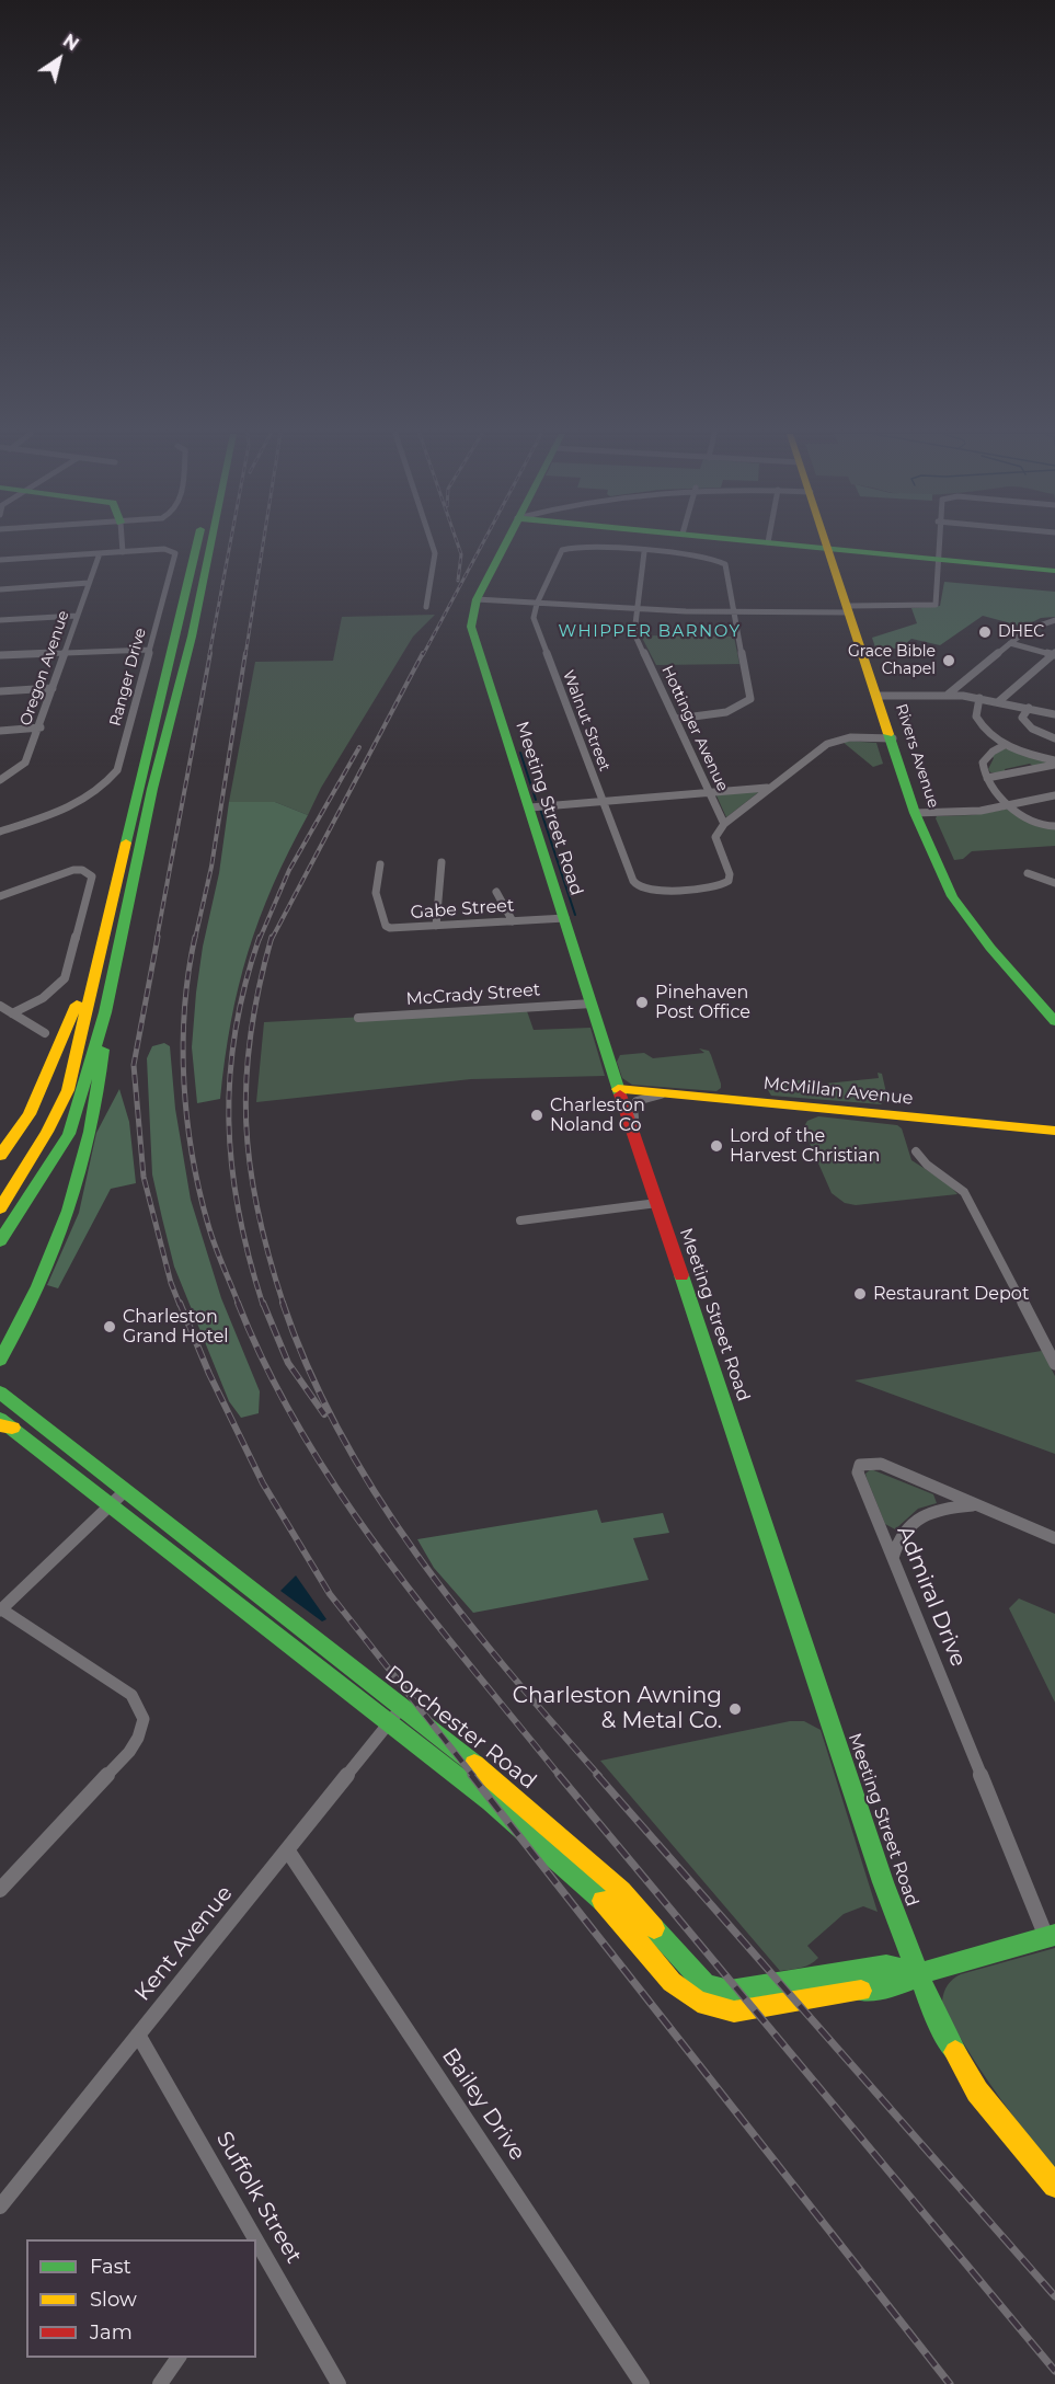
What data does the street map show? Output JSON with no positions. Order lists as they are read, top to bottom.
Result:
{
  "streets": {
    "main road": [
      "Rivers Avenue",
      "Meeting Street Road",
      "McMillan Avenue",
      "Dorchester Road"
    ],
    "street": [
      "Oregon Avenue",
      "Ranger Drive",
      "Walnut Street",
      "Hottinger Avenue",
      "Gabe Street",
      "McCrady Street",
      "Admiral Drive",
      "Kent Avenue",
      "Bailey Drive",
      "Suffolk Street"
    ]
  },
  "crossings": [
    ["Oregon Avenue", "Ranger Drive"],
    ["Walnut Street", "Hottinger Avenue"],
    ["Meeting Street Road", "Gabe Street"],
    ["Meeting Street Road", "McCrady Street"],
    ["Meeting Street Road", "McMillan Avenue"],
    ["Meeting Street Road", "Dorchester Road"],
    ["Admiral Drive", "Dorchester Road"],
    ["Dorchester Road", "Kent Avenue"],
    ["Kent Avenue", "Bailey Drive"],
    ["Kent Avenue", "Suffolk Street"]
  ],
  "districts": ["WHIPPER BARNOY"],
  "places": [
    "DHEC",
    "Grace Bible Chapel",
    "Pinehaven Post Office",
    "Charleston Noland Co",
    "Lord of the Harvest Christian",
    "Restaurant Depot",
    "Charleston Grand Hotel",
    "Charleston Awning & Metal Co."
  ],
  "legend": ["Fast", "Slow", "Jam"],
  "north": "top right"
}
